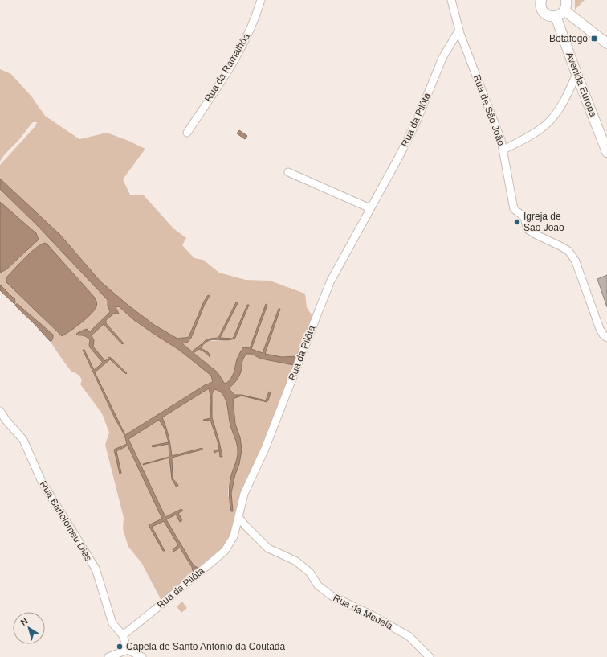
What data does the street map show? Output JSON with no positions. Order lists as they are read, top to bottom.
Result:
{
  "streets": {
    "main road": ["Avenida Europa"],
    "street": [
      "Rua da Ramalhôa",
      "Rua de São João",
      "Rua da Pilôta",
      "Rua Bartolomeu Dias",
      "Rua da Medela"
    ]
  },
  "crossings": [
    ["Rua de São João", "Rua da Pilôta"],
    ["Rua da Pilôta", "Rua Bartolomeu Dias"],
    ["Rua da Pilôta", "Rua da Medela"]
  ],
  "places": {
    "transit": ["Botafogo"],
    "other": ["Igreja de São João", "Capela de Santo António da Coutada"]
  },
  "north": "top left"
}
